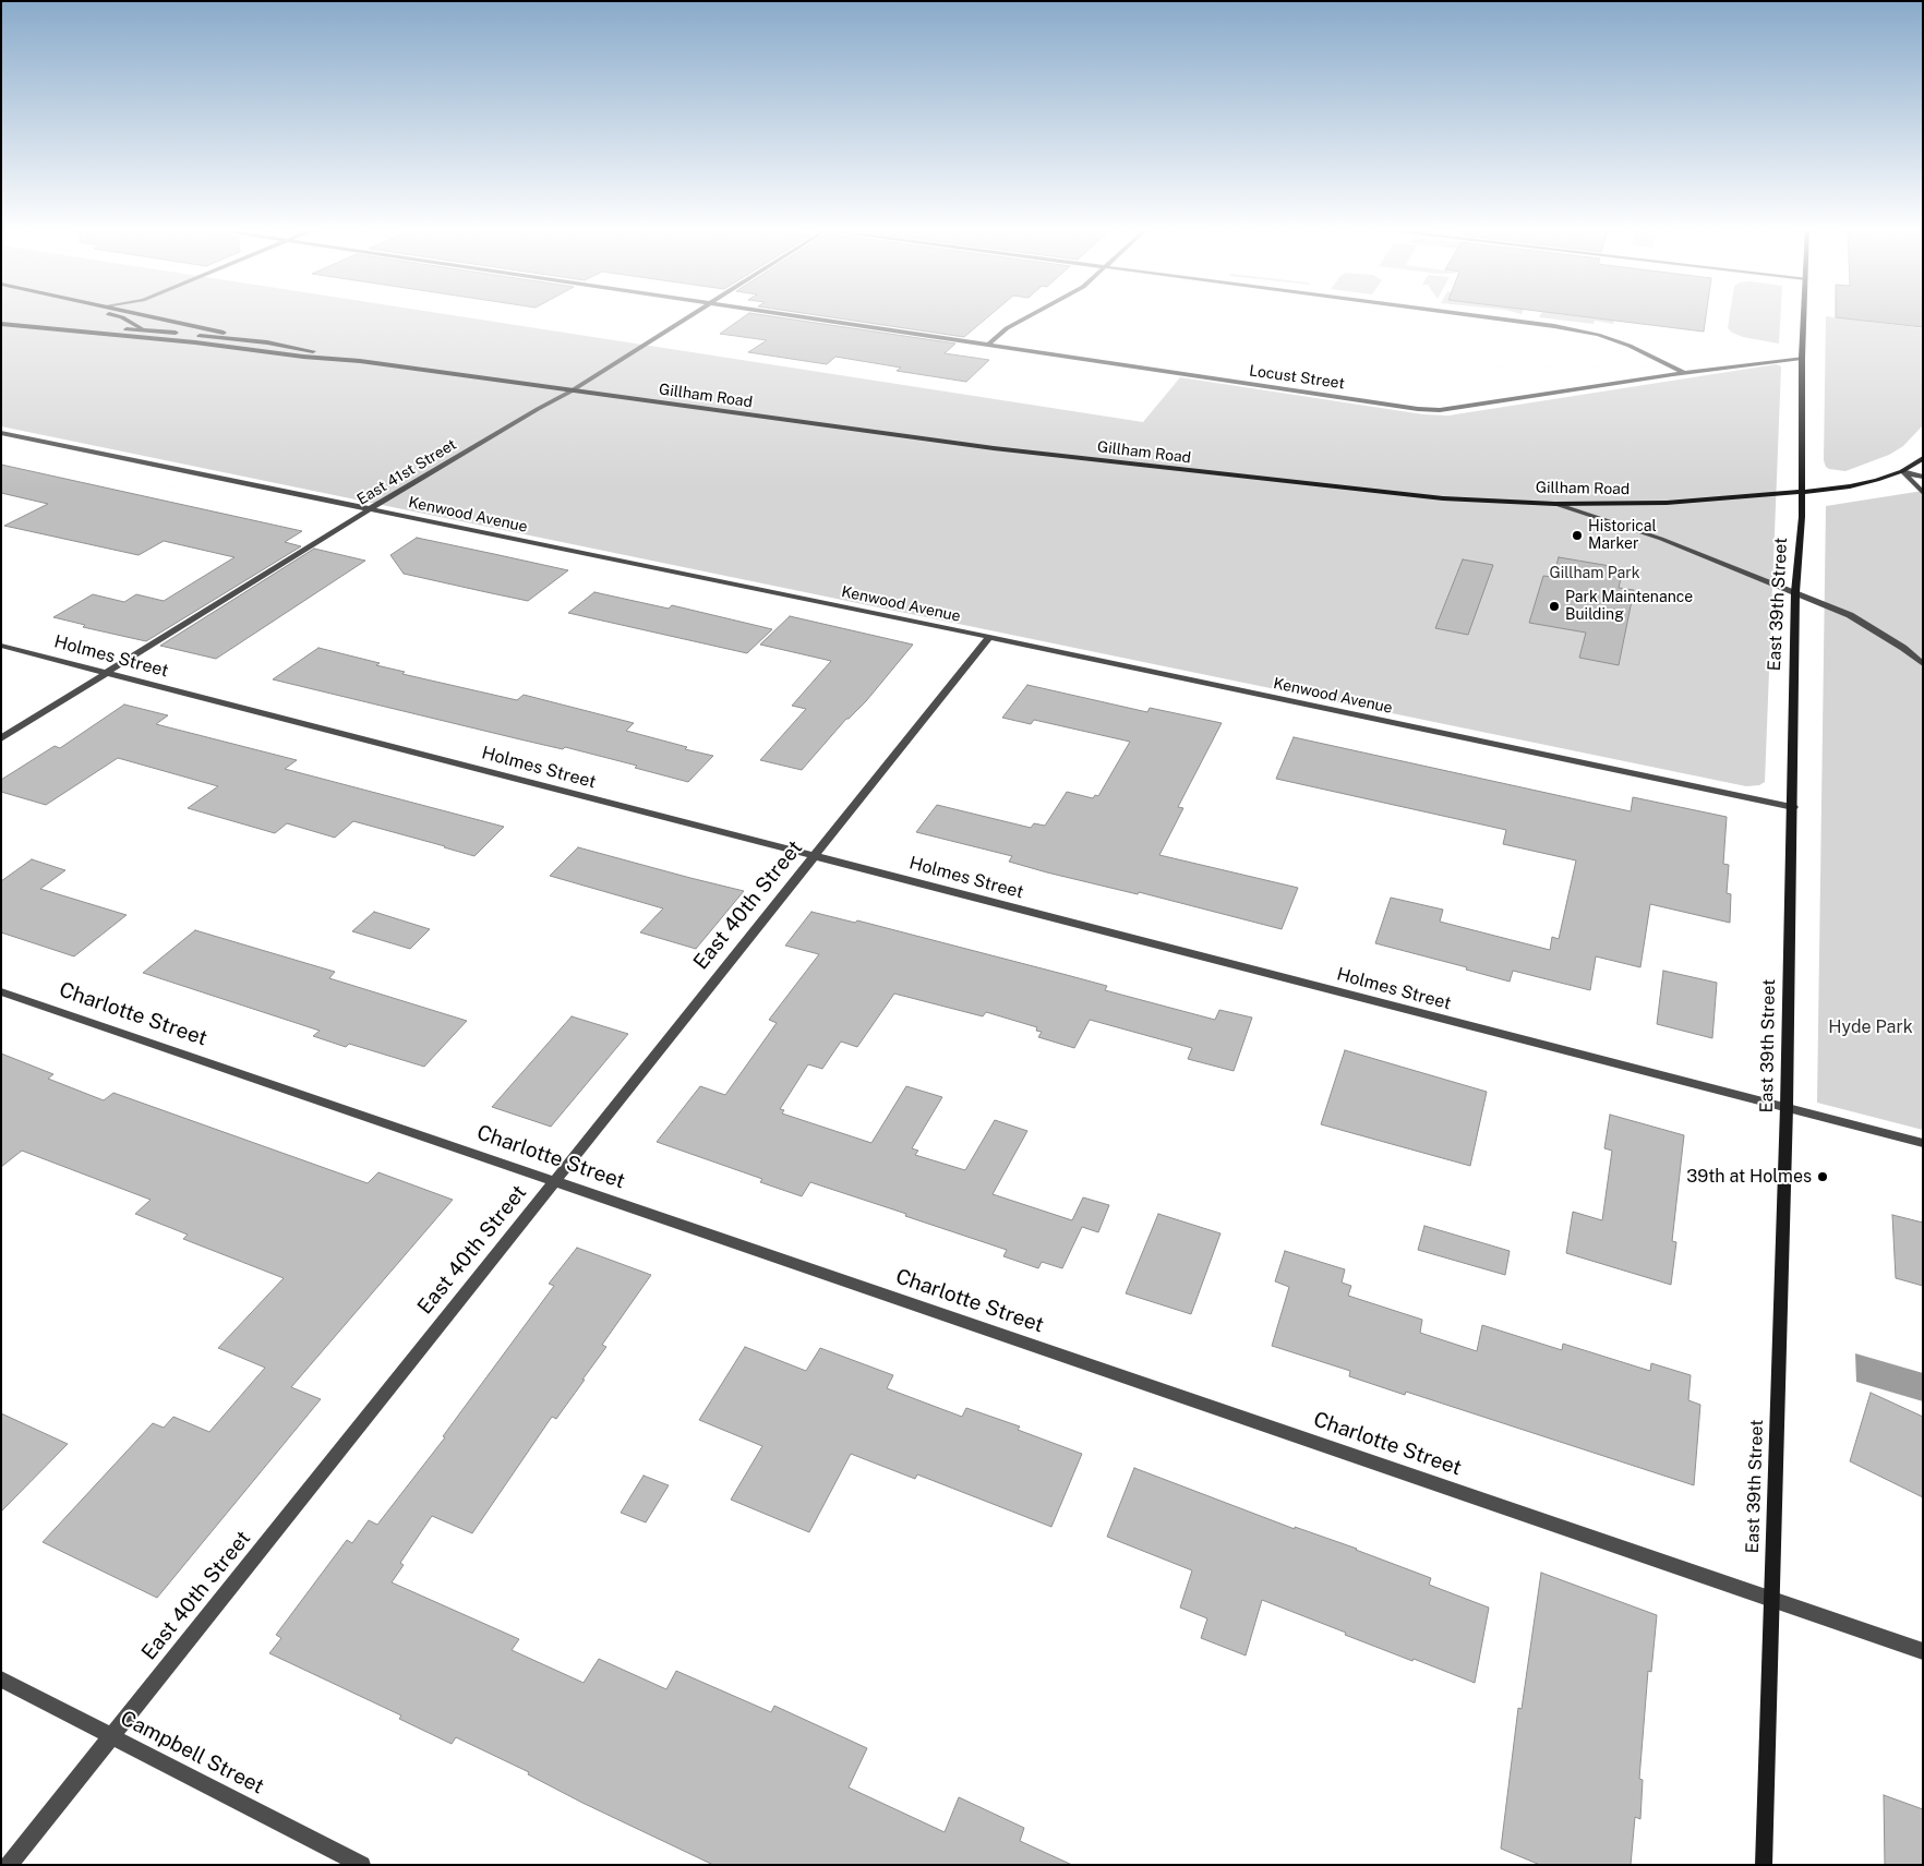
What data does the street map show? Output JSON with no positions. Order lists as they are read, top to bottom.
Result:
{
  "streets": {
    "main road": ["Gillham Road", "East 39th Street"],
    "street": [
      "Locust Street",
      "East 41st Street",
      "Kenwood Avenue",
      "Holmes Street",
      "East 40th Street",
      "Charlotte Street",
      "Campbell Street"
    ]
  },
  "crossings": [
    ["Locust Street", "East 39th Street"],
    ["Gillham Road", "East 41st Street"],
    ["Gillham Road", "East 39th Street"],
    ["East 41st Street", "Kenwood Avenue"],
    ["East 41st Street", "Holmes Street"],
    ["Kenwood Avenue", "East 39th Street"],
    ["Kenwood Avenue", "East 40th Street"],
    ["East 39th Street", "Holmes Street"],
    ["East 39th Street", "Charlotte Street"],
    ["Holmes Street", "East 40th Street"],
    ["East 40th Street", "Charlotte Street"],
    ["East 40th Street", "Campbell Street"]
  ],
  "parks": ["Gillham Park", "Hyde Park"],
  "places": ["Historical Marker", "Park Maintenance Building", "39th at Holmes"]
}
